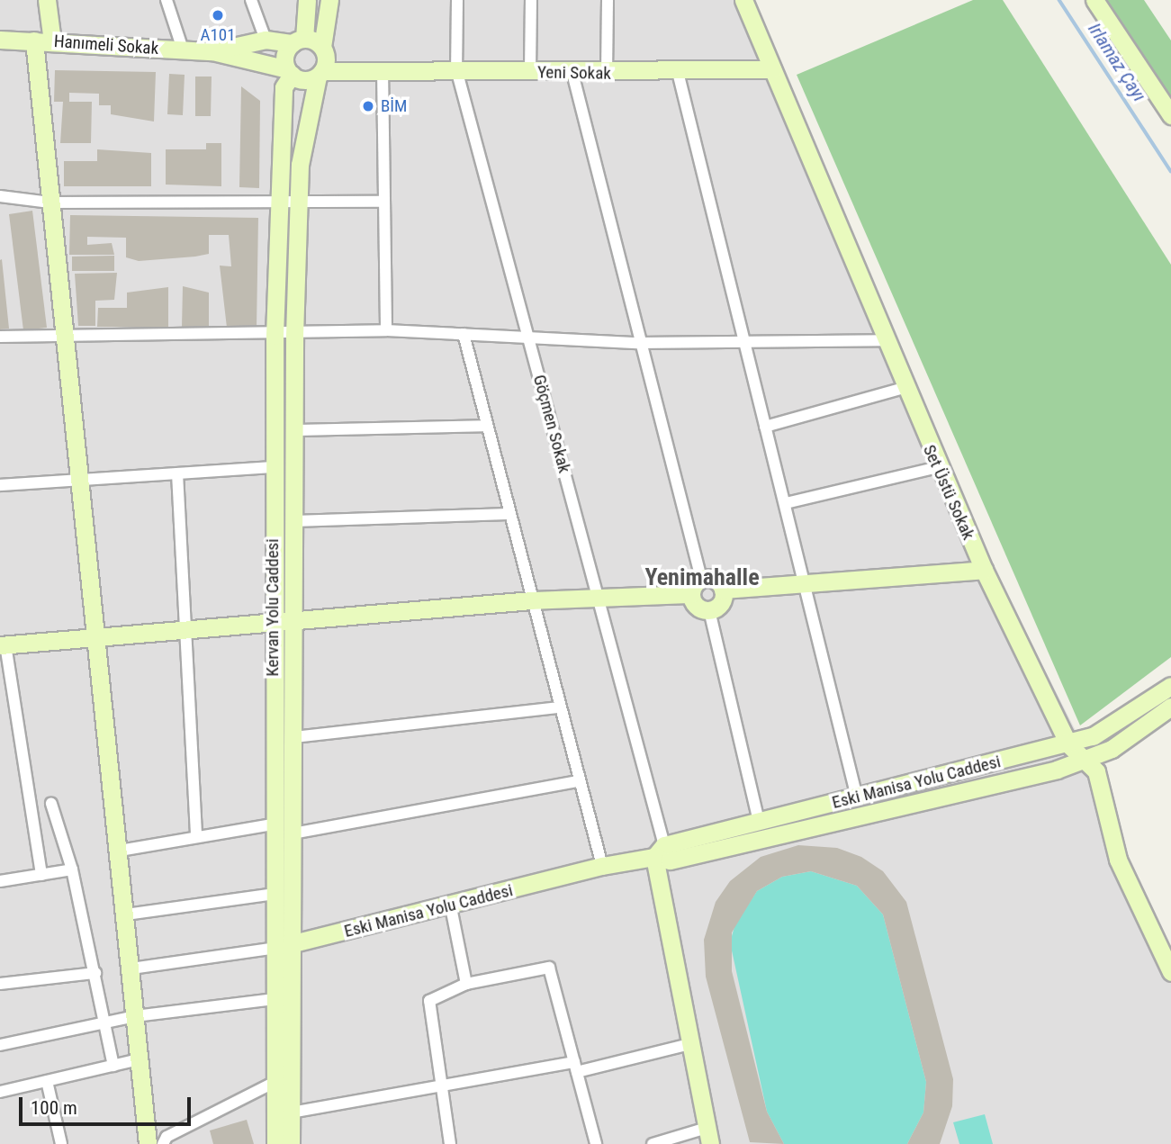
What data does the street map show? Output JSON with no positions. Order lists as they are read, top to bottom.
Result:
{
  "streets": {
    "street": [
      "Hanımeli Sokak",
      "Yeni Sokak",
      "Göçmen Sokak",
      "Set Üstü Sokak",
      "Kervan Yolu Caddesi",
      "Eski Manisa Yolu Caddesi"
    ]
  },
  "crossings": [
    ["Yeni Sokak", "Göçmen Sokak"],
    ["Yeni Sokak", "Set Üstü Sokak"],
    ["Yeni Sokak", "Kervan Yolu Caddesi"],
    ["Göçmen Sokak", "Eski Manisa Yolu Caddesi"],
    ["Set Üstü Sokak", "Eski Manisa Yolu Caddesi"],
    ["Kervan Yolu Caddesi", "Eski Manisa Yolu Caddesi"]
  ],
  "districts": ["Yenimahalle"],
  "water": ["Irlamaz Çayı"],
  "places": ["A101", "BİM"],
  "scale_bar": "100 m"
}
